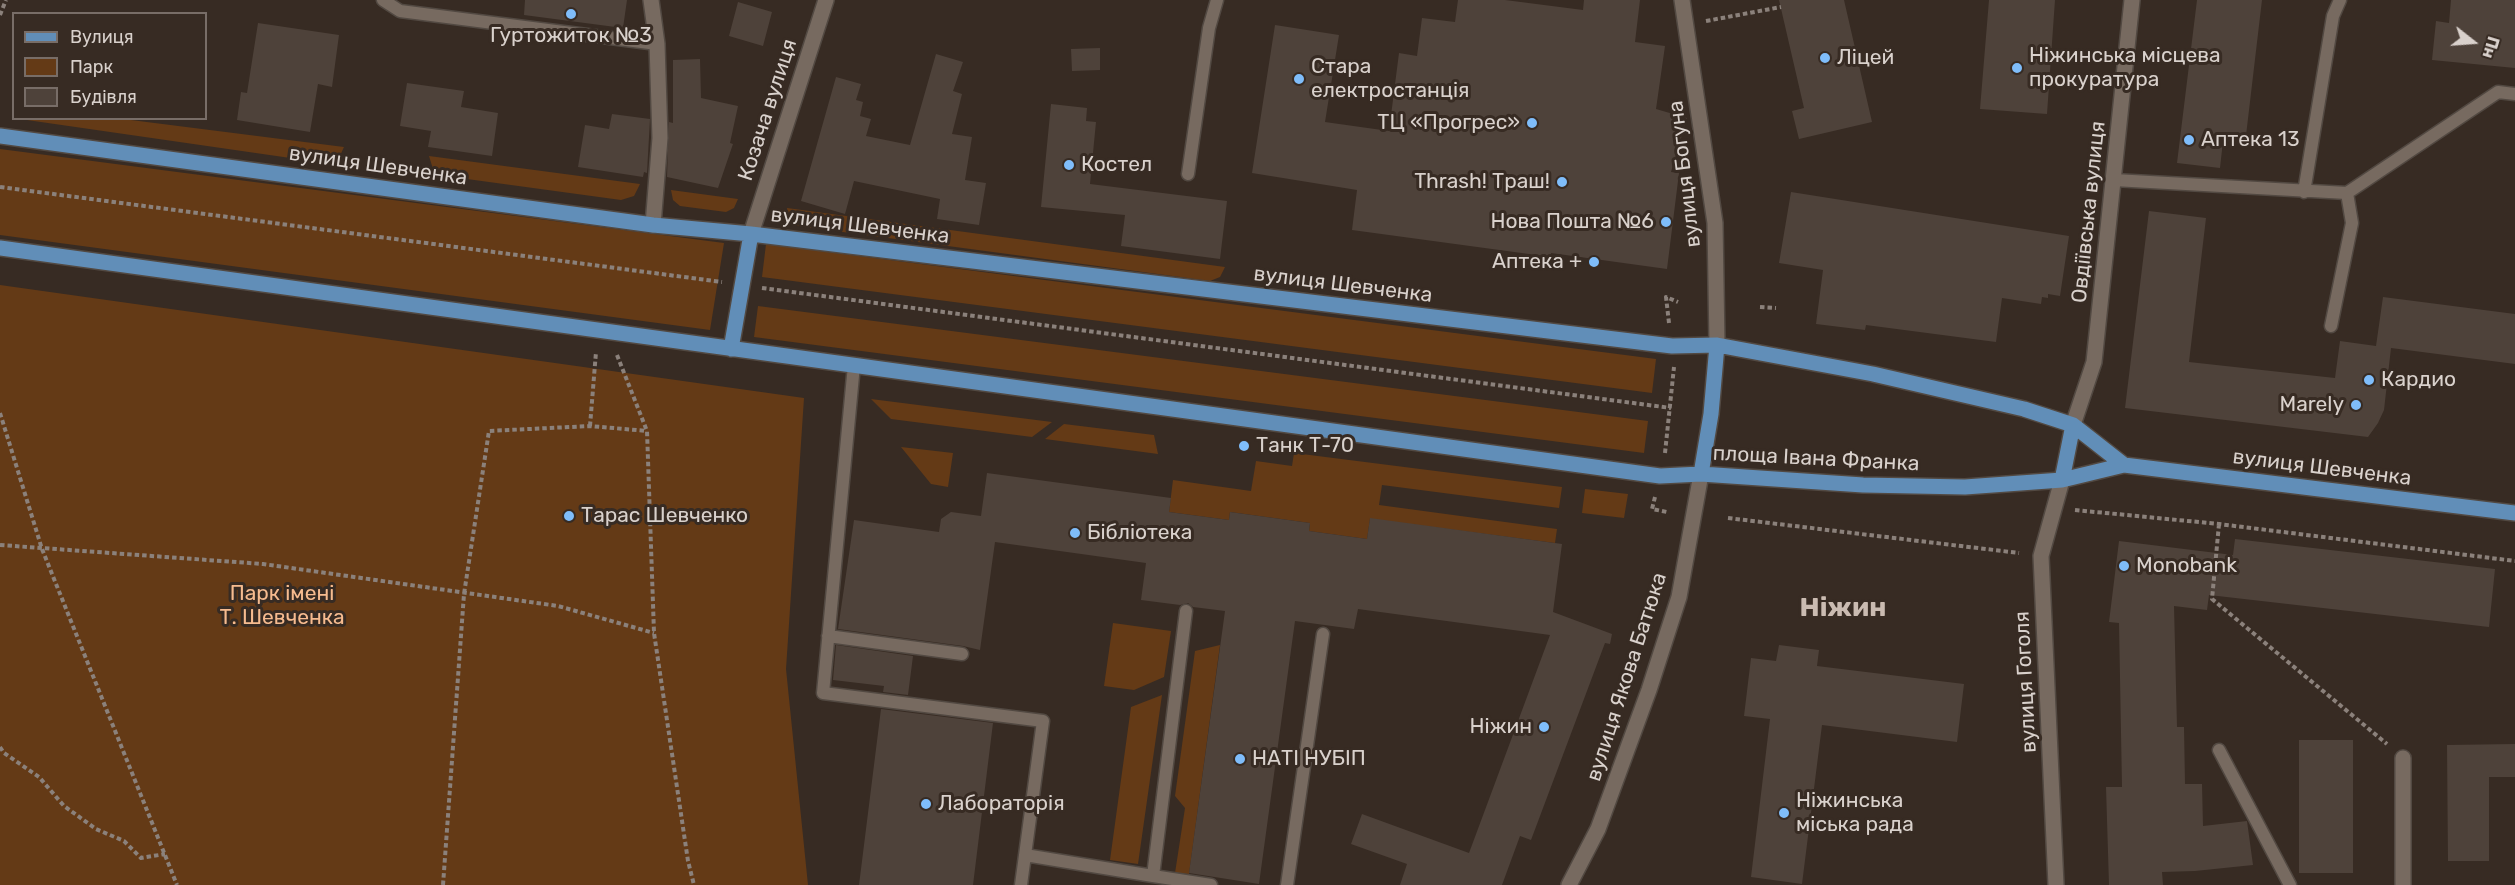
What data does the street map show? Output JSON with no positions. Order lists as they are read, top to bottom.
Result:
{
  "streets": {
    "main road": ["вулиця Шевченка", "площа Івана Франка"],
    "street": [
      "Козача вулиця",
      "вулиця Богуна",
      "Овдіївська вулиця",
      "вулиця Якова Батюка",
      "вулиця Гоголя"
    ]
  },
  "crossings": [
    ["Козача вулиця", "вулиця Шевченка"],
    ["вулиця Шевченка", "вулиця Богуна"],
    ["вулиця Шевченка", "площа Івана Франка"],
    ["вулиця Богуна", "площа Івана Франка"],
    ["площа Івана Франка", "вулиця Якова Батюка"],
    ["площа Івана Франка", "вулиця Гоголя"]
  ],
  "districts": ["Ніжин"],
  "parks": ["Парк імені Т. Шевченка"],
  "places": [
    "Гуртожиток №3",
    "Ліцей",
    "Ніжинська місцева прокуратура",
    "Cтара електростанція",
    "ТЦ «Прогрес»",
    "Аптека 13",
    "Костел",
    "Thrash! Траш!",
    "Нова Пошта №6",
    "Аптека +",
    "Кардио",
    "Marely",
    "Танк Т-70",
    "Тарас Шевченко",
    "Бібліотека",
    "Monobank",
    "Ніжин",
    "НАТІ НУБІП",
    "Лабораторія",
    "Ніжинська міська рада"
  ],
  "legend": ["Вулиця", "Парк", "Будівля"],
  "north": "right"
}
